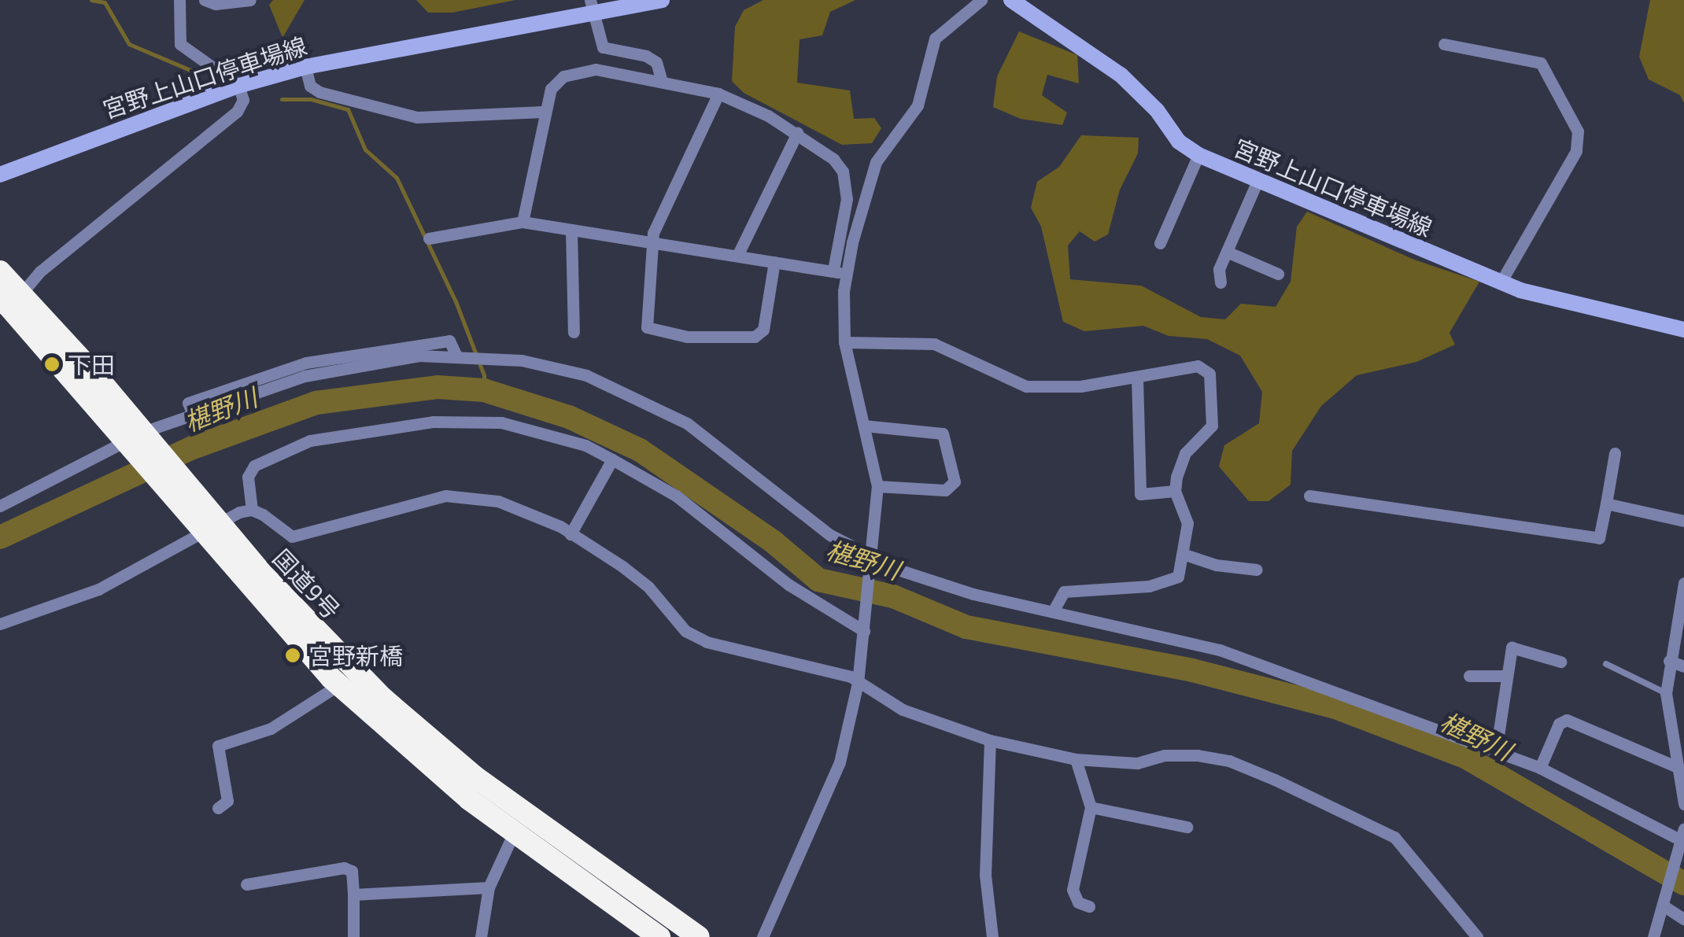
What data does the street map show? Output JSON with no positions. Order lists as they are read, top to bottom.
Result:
{
  "streets": {
    "highway": ["国道9号"],
    "main road": ["宮野上山口停車場線"]
  },
  "water": ["椹野川"],
  "places": ["下田", "宮野新橋"]
}
